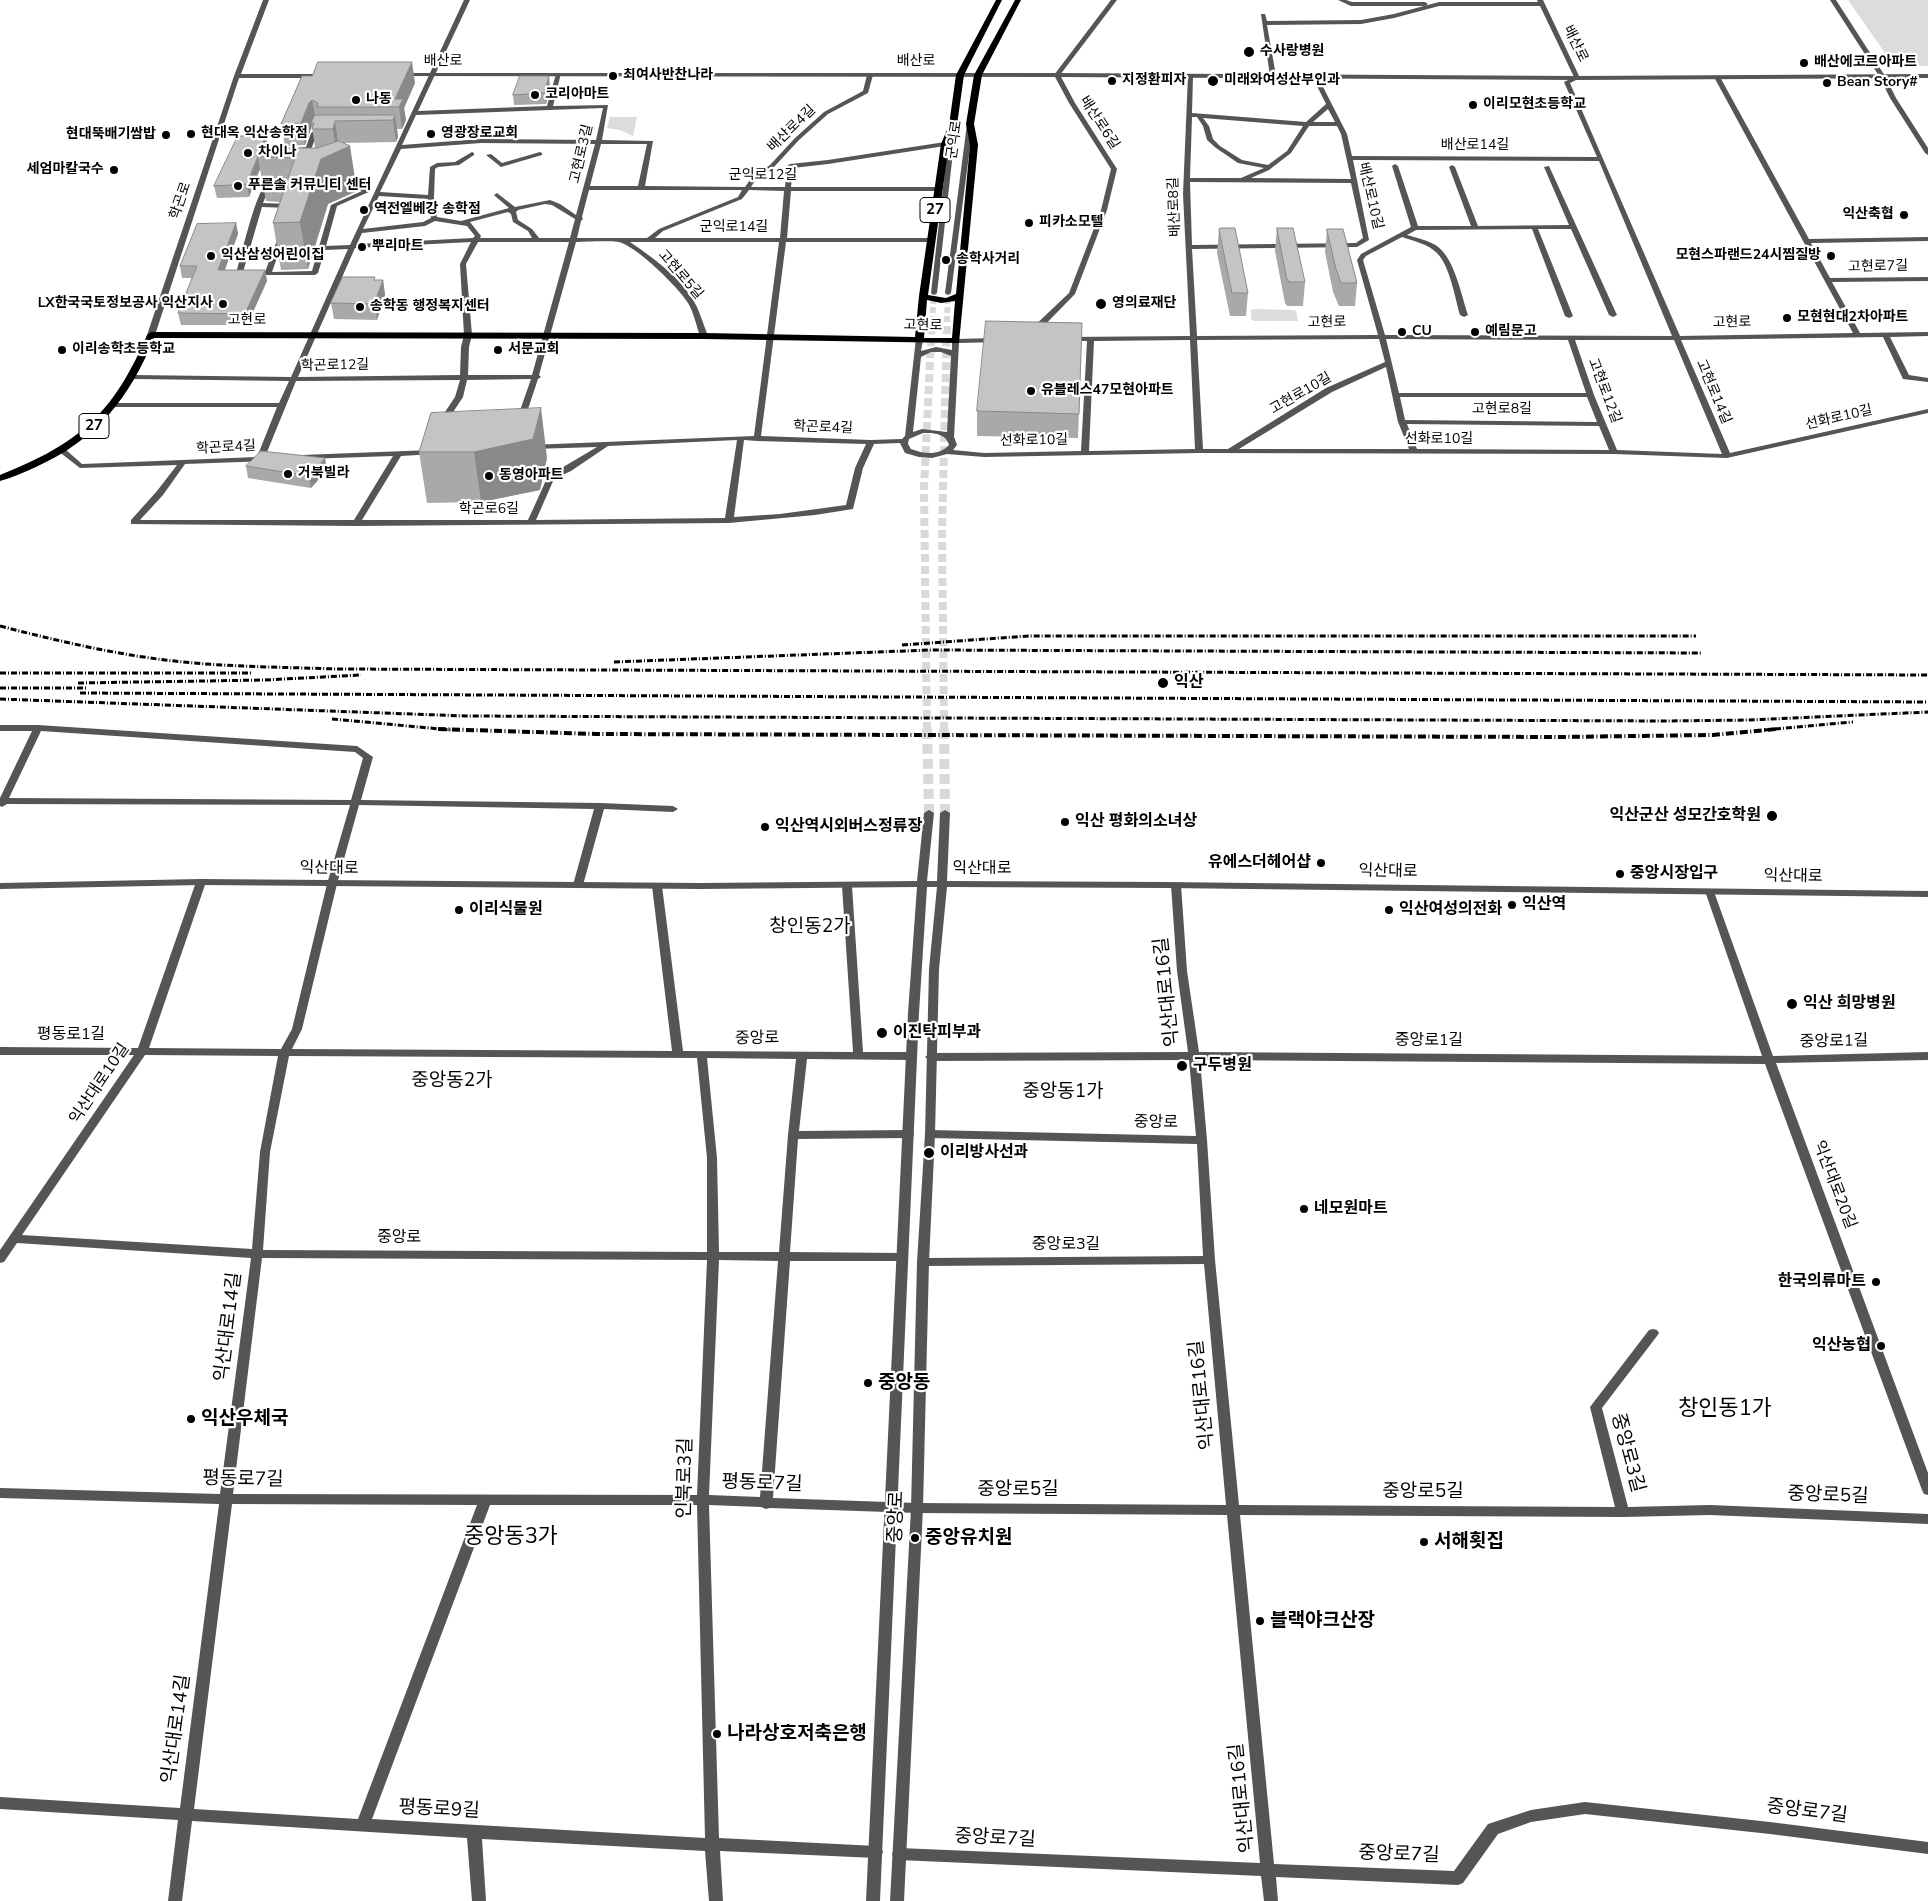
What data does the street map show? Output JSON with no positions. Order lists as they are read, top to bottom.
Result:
{
  "streets": {
    "main road": [
      "군익로",
      "학곤로",
      "27",
      "고현로"
    ],
    "street": [
      "배산로",
      "배산로6길",
      "배산로4길",
      "배산로14길",
      "고현로3길",
      "군익로12길",
      "배산로10길",
      "배산로8길",
      "군익로14길",
      "고현로7길",
      "고현로5길",
      "학곤로12길",
      "고현로12길",
      "고현로14길",
      "고현로10길",
      "고현로8길",
      "선화로10길",
      "학곤로4길",
      "학곤로6길",
      "익산대로",
      "익산대로16길",
      "평동로1길",
      "중앙로",
      "중앙로1길",
      "익산대로10길",
      "익산대로20길",
      "중앙로3길",
      "익산대로14길",
      "인북로3길",
      "평동로7길",
      "중앙로5길",
      "평동로9길",
      "중앙로7길"
    ]
  },
  "crossings": [
    ["배산로", "배산로6길"],
    ["배산로", "배산로4길"],
    ["배산로", "군익로"],
    ["배산로", "배산로10길"],
    ["배산로", "배산로8길"],
    ["배산로", "고현로7길"],
    ["배산로4길", "군익로12길"],
    ["배산로4길", "군익로14길"],
    ["군익로", "군익로12길"],
    ["군익로", "27"],
    ["배산로14길", "배산로10길"],
    ["고현로3길", "군익로12길"],
    ["고현로3길", "군익로14길"],
    ["고현로3길", "고현로"],
    ["군익로12길", "27"],
    ["배산로10길", "배산로8길"],
    ["학곤로", "고현로"],
    ["학곤로", "학곤로12길"],
    ["학곤로", "학곤로4길"],
    ["배산로8길", "고현로"],
    ["배산로8길", "선화로10길"],
    ["27", "군익로14길"],
    ["27", "고현로"],
    ["군익로14길", "고현로5길"],
    ["고현로7길", "고현로"],
    ["고현로5길", "고현로"],
    ["고현로", "고현로12길"],
    ["고현로", "고현로14길"],
    ["고현로12길", "고현로8길"],
    ["고현로12길", "선화로10길"],
    ["고현로14길", "선화로10길"],
    ["고현로10길", "선화로10길"],
    ["선화로10길", "학곤로4길"],
    ["학곤로4길", "학곤로6길"],
    ["익산대로", "익산대로16길"],
    ["익산대로", "중앙로"],
    ["익산대로", "익산대로10길"],
    ["익산대로", "익산대로20길"],
    ["익산대로", "익산대로14길"],
    ["익산대로16길", "중앙로"],
    ["익산대로16길", "중앙로1길"],
    ["익산대로16길", "중앙로3길"],
    ["익산대로16길", "중앙로5길"],
    ["익산대로16길", "중앙로7길"],
    ["평동로1길", "중앙로"],
    ["평동로1길", "익산대로10길"],
    ["중앙로", "중앙로1길"],
    ["중앙로", "익산대로10길"],
    ["중앙로", "중앙로3길"],
    ["중앙로", "익산대로14길"],
    ["중앙로", "인북로3길"],
    ["중앙로", "평동로7길"],
    ["중앙로", "중앙로5길"],
    ["중앙로", "평동로9길"],
    ["중앙로", "중앙로7길"],
    ["중앙로1길", "익산대로20길"],
    ["중앙로3길", "중앙로5길"],
    ["익산대로14길", "평동로7길"],
    ["익산대로14길", "평동로9길"],
    ["인북로3길", "평동로7길"],
    ["인북로3길", "평동로9길"],
    ["평동로7길", "중앙로5길"]
  ],
  "districts": [
    "창인동2가",
    "중앙동2가",
    "중앙동1가",
    "창인동1가",
    "중앙동3가"
  ],
  "places": [
    "수사랑병원",
    "배산에코르아파트",
    "최여사반찬나라",
    "지정환피자",
    "미래와여성산부인과",
    "Bean Story#",
    "코리아마트",
    "나동",
    "이리모현초등학교",
    "현대옥 익산송학점",
    "영광장로교회",
    "현대뚝배기쌈밥",
    "차이나",
    "세엄마칼국수",
    "푸른솔 커뮤니티 센터",
    "역전엘베강 송학점",
    "익산축협",
    "피카소모텔",
    "뿌리마트",
    "익산삼성어린이집",
    "모현스파랜드24시찜질방",
    "송학사거리",
    "LX한국국토정보공사 익산지사",
    "영의료재단",
    "송학동 행정복지센터",
    "모현현대2차아파트",
    "CU",
    "예림문고",
    "이리송학초등학교",
    "서문교회",
    "유블레스47모현아파트",
    "거북빌라",
    "동영아파트",
    "익산",
    "익산군산 성모간호학원",
    "익산 평화의소녀상",
    "익산역시외버스정류장",
    "유에스더헤어샵",
    "중앙시장입구",
    "익산역",
    "이리식물원",
    "익산여성의전화",
    "익산 희망병원",
    "이진탁피부과",
    "구두병원",
    "이리방사선과",
    "네모원마트",
    "한국의류마트",
    "익산농협",
    "중앙동",
    "익산우체국",
    "중앙유치원",
    "서해횟집",
    "블랙야크산장",
    "나라상호저축은행"
  ]
}
